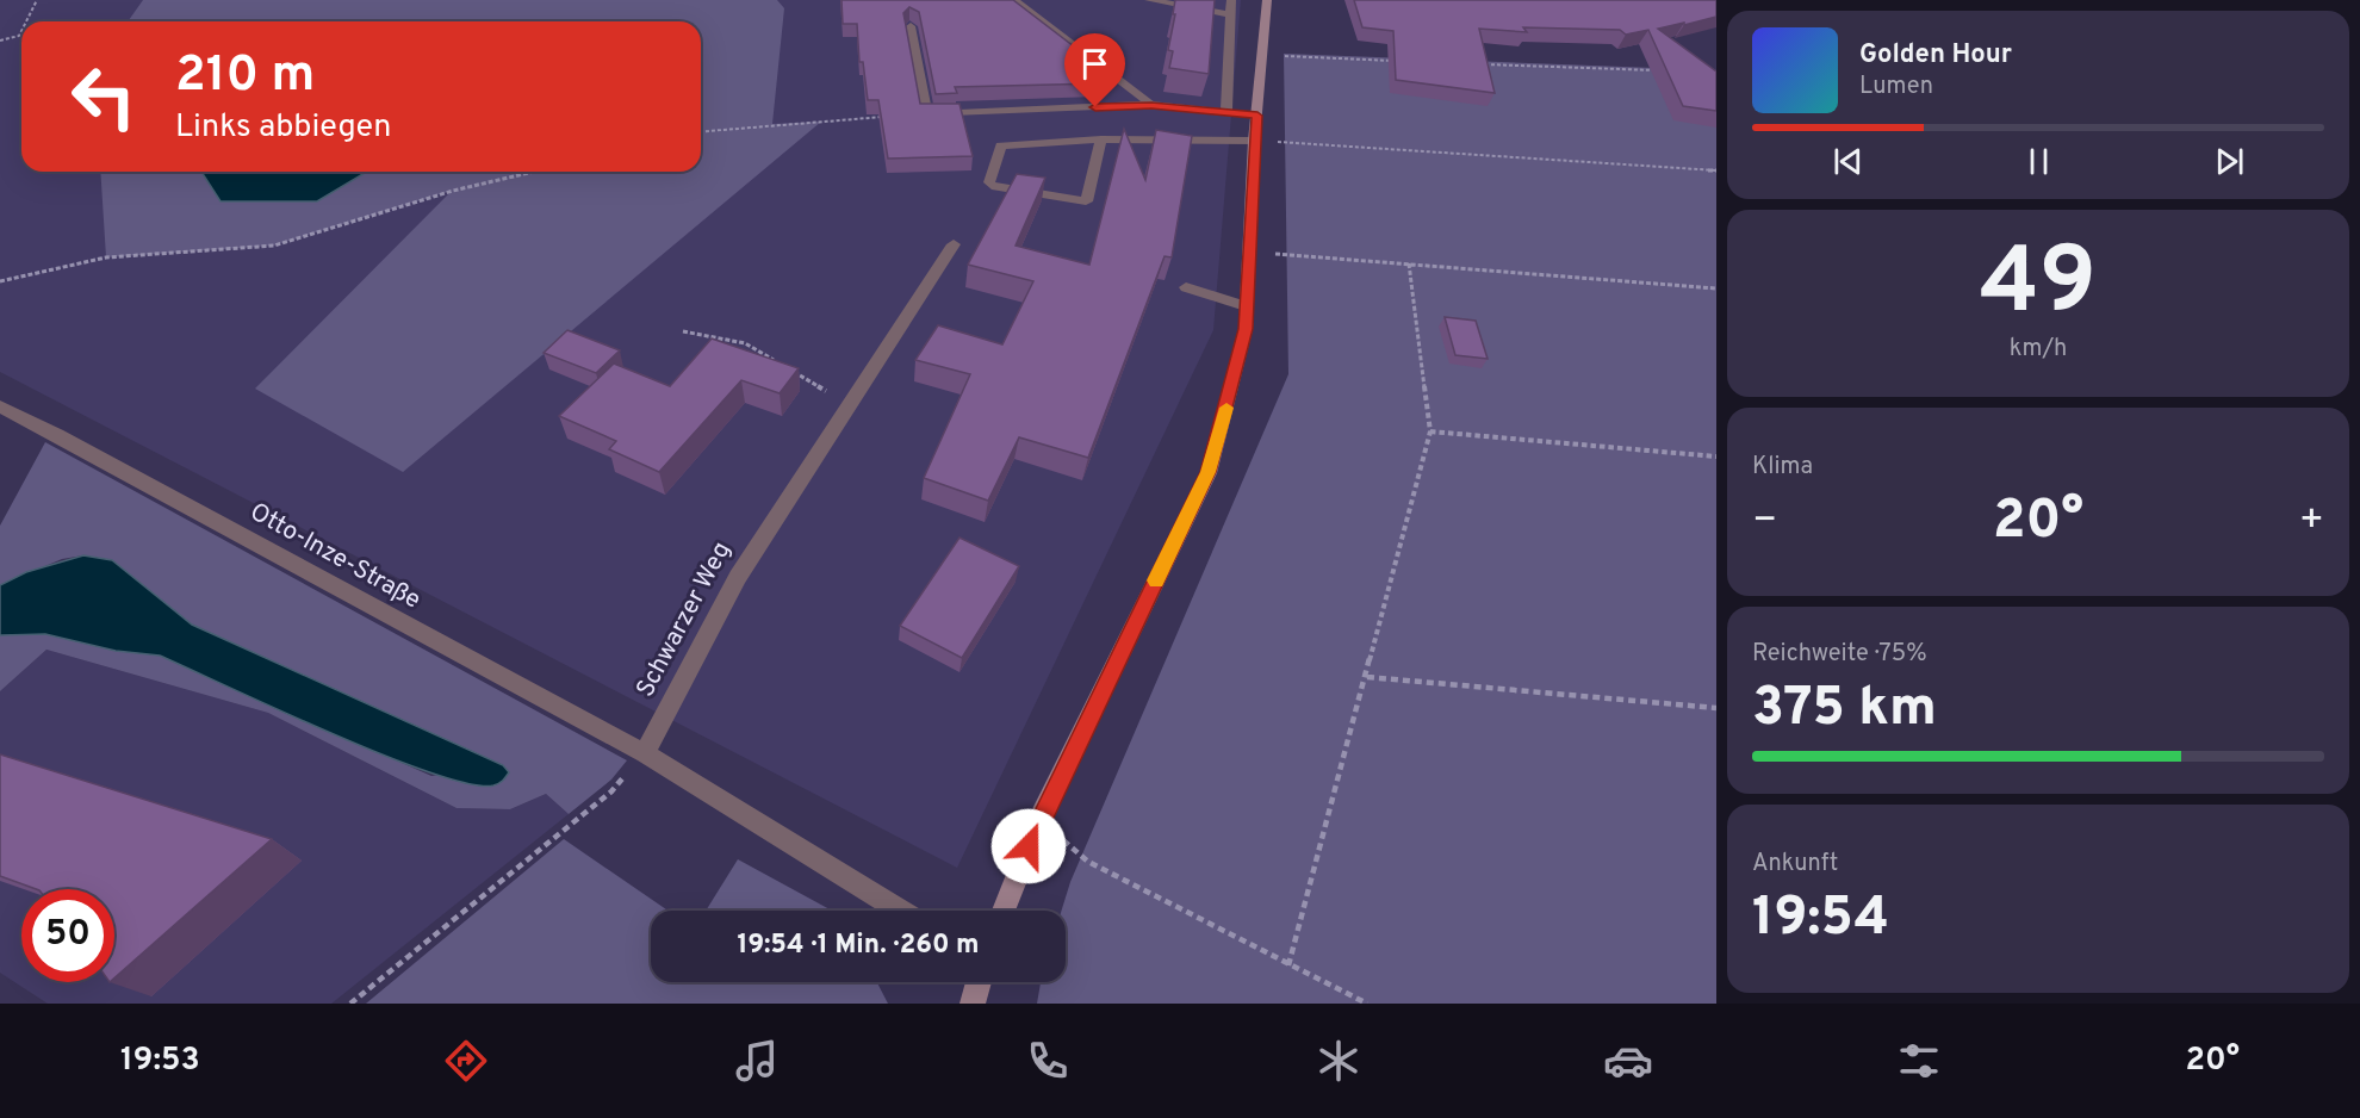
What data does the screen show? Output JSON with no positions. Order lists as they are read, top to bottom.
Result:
{
  "streets": {
    "street": ["Otto-Inze-Straße", "Schwarzer Weg"]
  },
  "crossings": [
    ["Otto-Inze-Straße", "Schwarzer Weg"]
  ],
  "page": {
    "turn": ["210 m", "Links abbiegen"],
    "song": ["Golden Hour", "Lumen"],
    "tile": [
      ["49", "km/h"],
      "Klima",
      ["Reichweite · 75%", "375 km"],
      ["Ankunft", "19:54"]
    ],
    "heat": ["−", "20°", "+"],
    "limit": "50",
    "trip": "19:54 · 1 Min. · 260 m",
    "tabs": ["19:53", "20°"]
  }
}
